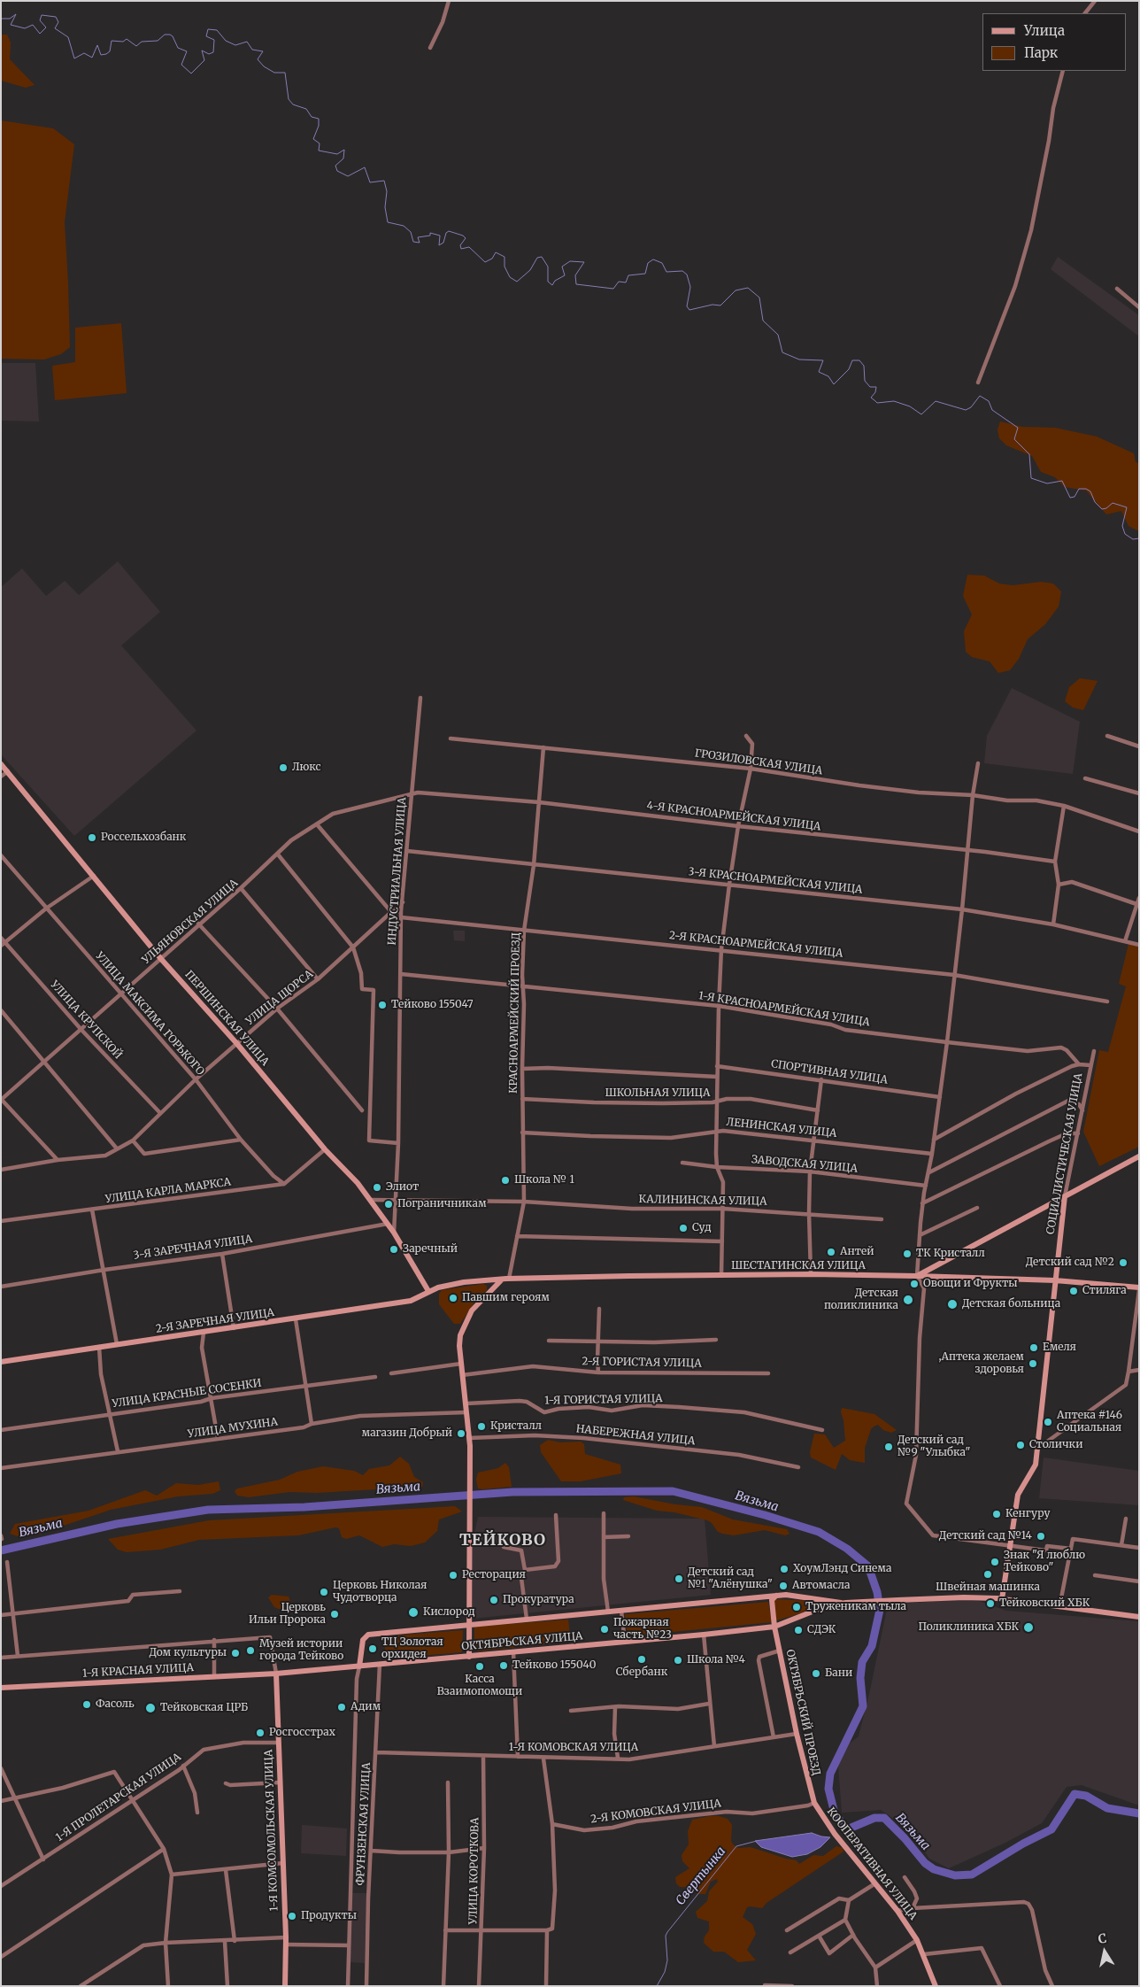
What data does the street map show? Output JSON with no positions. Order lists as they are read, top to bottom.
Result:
{
  "streets": {
    "street": [
      "ГРОЗИЛОВСКАЯ УЛИЦА",
      "4-Я КРАСНОАРМЕЙСКАЯ УЛИЦА",
      "ИНДУСТРИАЛЬНАЯ УЛИЦА",
      "3-Я КРАСНОАРМЕЙСКАЯ УЛИЦА",
      "УЛЬЯНОВСКАЯ УЛИЦА",
      "2-Я КРАСНОАРМЕЙСКАЯ УЛИЦА",
      "УЛИЦА ЩОРСА",
      "1-Я КРАСНОАРМЕЙСКАЯ УЛИЦА",
      "КРАСНОАРМЕЙСКИЙ ПРОЕЗД",
      "УЛИЦА МАКСИМА ГОРЬКОГО",
      "ПЕРШИНСКАЯ УЛИЦА",
      "УЛИЦА КРУПСКОЙ",
      "СПОРТИВНАЯ УЛИЦА",
      "ШКОЛЬНАЯ УЛИЦА",
      "ЛЕНИНСКАЯ УЛИЦА",
      "СОЦИАЛИСТИЧЕСКАЯ УЛИЦА",
      "ЗАВОДСКАЯ УЛИЦА",
      "УЛИЦА КАРЛА МАРКСА",
      "КАЛИНИНСКАЯ УЛИЦА",
      "3-Я ЗАРЕЧНАЯ УЛИЦА",
      "ШЕСТАГИНСКАЯ УЛИЦА",
      "2-Я ЗАРЕЧНАЯ УЛИЦА",
      "2-Я ГОРИСТАЯ УЛИЦА",
      "УЛИЦА КРАСНЫЕ СОСЕНКИ",
      "1-Я ГОРИСТАЯ УЛИЦА",
      "УЛИЦА МУХИНА",
      "НАБЕРЕЖНАЯ УЛИЦА",
      "ОКТЯБРЬСКАЯ УЛИЦА",
      "1-Я КРАСНАЯ УЛИЦА",
      "ОКТЯБРЬСКИЙ ПРОЕЗД",
      "1-Я КОМОВСКАЯ УЛИЦА",
      "1-Я ПРОЛЕТАРСКАЯ УЛИЦА",
      "2-Я КОМОВСКАЯ УЛИЦА",
      "ФРУНЗЕНСКАЯ УЛИЦА",
      "1-Я КОМСОМОЛЬСКАЯ УЛИЦА",
      "КООПЕРАТИВНАЯ УЛИЦА",
      "УЛИЦА КОРОТКОВА"
    ]
  },
  "crossings": [
    ["ГРОЗИЛОВСКАЯ УЛИЦА", "КРАСНОАРМЕЙСКИЙ ПРОЕЗД"],
    ["4-Я КРАСНОАРМЕЙСКАЯ УЛИЦА", "ИНДУСТРИАЛЬНАЯ УЛИЦА"],
    ["4-Я КРАСНОАРМЕЙСКАЯ УЛИЦА", "УЛЬЯНОВСКАЯ УЛИЦА"],
    ["4-Я КРАСНОАРМЕЙСКАЯ УЛИЦА", "КРАСНОАРМЕЙСКИЙ ПРОЕЗД"],
    ["ИНДУСТРИАЛЬНАЯ УЛИЦА", "3-Я КРАСНОАРМЕЙСКАЯ УЛИЦА"],
    ["ИНДУСТРИАЛЬНАЯ УЛИЦА", "УЛЬЯНОВСКАЯ УЛИЦА"],
    ["ИНДУСТРИАЛЬНАЯ УЛИЦА", "2-Я КРАСНОАРМЕЙСКАЯ УЛИЦА"],
    ["ИНДУСТРИАЛЬНАЯ УЛИЦА", "УЛИЦА ЩОРСА"],
    ["ИНДУСТРИАЛЬНАЯ УЛИЦА", "1-Я КРАСНОАРМЕЙСКАЯ УЛИЦА"],
    ["ИНДУСТРИАЛЬНАЯ УЛИЦА", "ПЕРШИНСКАЯ УЛИЦА"],
    ["ИНДУСТРИАЛЬНАЯ УЛИЦА", "КАЛИНИНСКАЯ УЛИЦА"],
    ["3-Я КРАСНОАРМЕЙСКАЯ УЛИЦА", "КРАСНОАРМЕЙСКИЙ ПРОЕЗД"],
    ["УЛЬЯНОВСКАЯ УЛИЦА", "УЛИЦА МАКСИМА ГОРЬКОГО"],
    ["УЛЬЯНОВСКАЯ УЛИЦА", "ПЕРШИНСКАЯ УЛИЦА"],
    ["УЛЬЯНОВСКАЯ УЛИЦА", "УЛИЦА КРУПСКОЙ"],
    ["2-Я КРАСНОАРМЕЙСКАЯ УЛИЦА", "КРАСНОАРМЕЙСКИЙ ПРОЕЗД"],
    ["УЛИЦА ЩОРСА", "УЛИЦА МАКСИМА ГОРЬКОГО"],
    ["УЛИЦА ЩОРСА", "ПЕРШИНСКАЯ УЛИЦА"],
    ["УЛИЦА ЩОРСА", "УЛИЦА КРУПСКОЙ"],
    ["1-Я КРАСНОАРМЕЙСКАЯ УЛИЦА", "КРАСНОАРМЕЙСКИЙ ПРОЕЗД"],
    ["КРАСНОАРМЕЙСКИЙ ПРОЕЗД", "ШКОЛЬНАЯ УЛИЦА"],
    ["КРАСНОАРМЕЙСКИЙ ПРОЕЗД", "ЛЕНИНСКАЯ УЛИЦА"],
    ["КРАСНОАРМЕЙСКИЙ ПРОЕЗД", "КАЛИНИНСКАЯ УЛИЦА"],
    ["КРАСНОАРМЕЙСКИЙ ПРОЕЗД", "ШЕСТАГИНСКАЯ УЛИЦА"],
    ["УЛИЦА МАКСИМА ГОРЬКОГО", "УЛИЦА КАРЛА МАРКСА"],
    ["ПЕРШИНСКАЯ УЛИЦА", "КАЛИНИНСКАЯ УЛИЦА"],
    ["ПЕРШИНСКАЯ УЛИЦА", "3-Я ЗАРЕЧНАЯ УЛИЦА"],
    ["ПЕРШИНСКАЯ УЛИЦА", "ШЕСТАГИНСКАЯ УЛИЦА"],
    ["ПЕРШИНСКАЯ УЛИЦА", "2-Я ЗАРЕЧНАЯ УЛИЦА"],
    ["СОЦИАЛИСТИЧЕСКАЯ УЛИЦА", "ШЕСТАГИНСКАЯ УЛИЦА"],
    ["СОЦИАЛИСТИЧЕСКАЯ УЛИЦА", "ОКТЯБРЬСКАЯ УЛИЦА"],
    ["ШЕСТАГИНСКАЯ УЛИЦА", "2-Я ЗАРЕЧНАЯ УЛИЦА"],
    ["ОКТЯБРЬСКАЯ УЛИЦА", "1-Я КРАСНАЯ УЛИЦА"],
    ["ОКТЯБРЬСКАЯ УЛИЦА", "ОКТЯБРЬСКИЙ ПРОЕЗД"],
    ["ОКТЯБРЬСКАЯ УЛИЦА", "ФРУНЗЕНСКАЯ УЛИЦА"],
    ["ОКТЯБРЬСКАЯ УЛИЦА", "1-Я КОМСОМОЛЬСКАЯ УЛИЦА"],
    ["1-Я КРАСНАЯ УЛИЦА", "1-Я КОМСОМОЛЬСКАЯ УЛИЦА"],
    ["ОКТЯБРЬСКИЙ ПРОЕЗД", "1-Я КОМОВСКАЯ УЛИЦА"],
    ["ОКТЯБРЬСКИЙ ПРОЕЗД", "2-Я КОМОВСКАЯ УЛИЦА"],
    ["ОКТЯБРЬСКИЙ ПРОЕЗД", "КООПЕРАТИВНАЯ УЛИЦА"],
    ["1-Я КОМОВСКАЯ УЛИЦА", "ФРУНЗЕНСКАЯ УЛИЦА"],
    ["1-Я КОМОВСКАЯ УЛИЦА", "УЛИЦА КОРОТКОВА"],
    ["1-Я ПРОЛЕТАРСКАЯ УЛИЦА", "1-Я КОМСОМОЛЬСКАЯ УЛИЦА"],
    ["2-Я КОМОВСКАЯ УЛИЦА", "КООПЕРАТИВНАЯ УЛИЦА"]
  ],
  "districts": ["ТЕЙКОВО"],
  "water": ["Вязьма", "Свертынка"],
  "places": [
    "Люкс",
    "Россельхозбанк",
    "Тейково 155047",
    "Школа № 1",
    "Элиот",
    "Пограничникам",
    "Суд",
    "Заречный",
    "Антей",
    "ТК Кристалл",
    "Детский сад №2",
    "Овощи и Фрукты",
    "Стиляга",
    "Павшим героям",
    "Детская поликлиника",
    "Детская больница",
    "Емеля",
    ",Аптека желаем здоровья",
    "Аптека #146 Социальная",
    "Кристалл",
    "магазин Добрый",
    "Столички",
    "Детский сад №9 \"Улыбка\"",
    "Кенгуру",
    "Детский сад №14",
    "Знак \"Я люблю Тейково\"",
    "ХоумЛэнд Синема",
    "Швейная машинка",
    "Ресторация",
    "Детский сад №1 \"Алёнушка\"",
    "Автомасла",
    "Церковь Николая Чудотворца",
    "Прокуратура",
    "Тейковский ХБК",
    "Труженикам тыла",
    "Кислород",
    "Церковь Ильи Пророка",
    "Поликлиника ХБК",
    "Пожарная часть №23",
    "СДЭК",
    "ТЦ Золотая орхидея",
    "Музей истории города Тейково",
    "Дом культуры",
    "Сбербанк",
    "Школа №4",
    "Тейково 155040",
    "Касса Взаимопомощи",
    "Бани",
    "Фасоль",
    "Адим",
    "Тейковская ЦРБ",
    "Росгосстрах",
    "Продукты"
  ],
  "legend": ["Улица", "Парк"],
  "north": "top"
}
